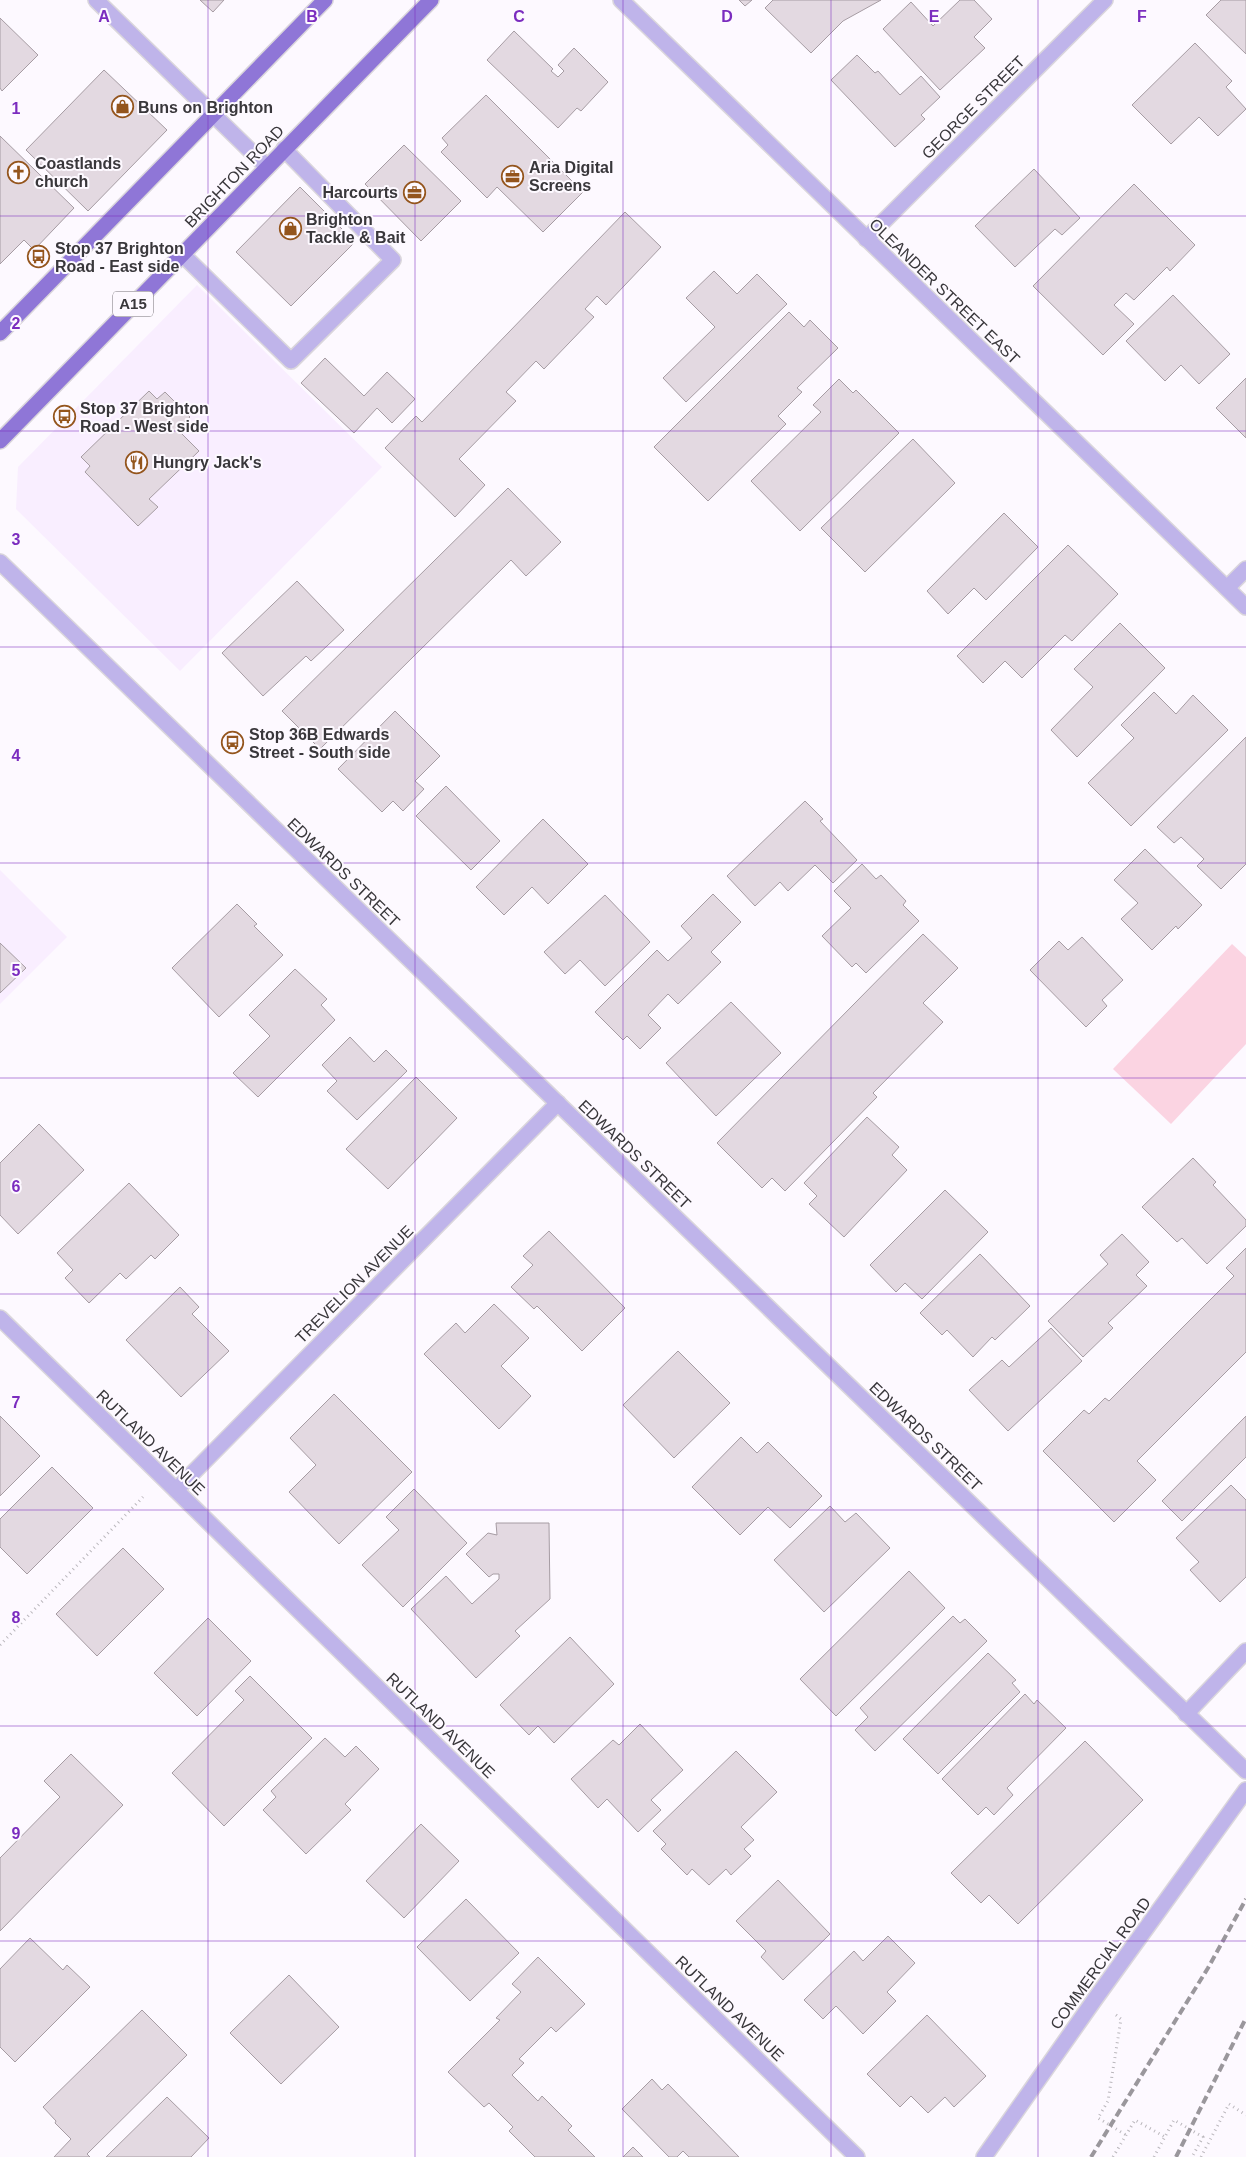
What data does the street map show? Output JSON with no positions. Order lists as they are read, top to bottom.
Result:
{
  "streets": {
    "main road": ["BRIGHTON ROAD", "A15"],
    "street": [
      "GEORGE STREET",
      "OLEANDER STREET EAST",
      "EDWARDS STREET",
      "TREVELION AVENUE",
      "RUTLAND AVENUE",
      "COMMERCIAL ROAD"
    ]
  },
  "crossings": [
    ["GEORGE STREET", "OLEANDER STREET EAST"],
    ["EDWARDS STREET", "TREVELION AVENUE"],
    ["TREVELION AVENUE", "RUTLAND AVENUE"]
  ],
  "places": {
    "shop": ["Buns on Brighton", "Brighton Tackle & Bait"],
    "church": ["Coastlands church"],
    "office": ["Aria Digital Screens", "Harcourts"],
    "bus stop": ["Stop 37 Brighton Road - East side", "Stop 37 Brighton Road - West side", "Stop 36B Edwards Street - South side"],
    "restaurant": ["Hungry Jack's"]
  },
  "grid": {
    "columns": [
      "A",
      "B",
      "C",
      "D",
      "E",
      "F"
    ],
    "rows": [
      "1",
      "2",
      "3",
      "4",
      "5",
      "6",
      "7",
      "8",
      "9"
    ]
  }
}
